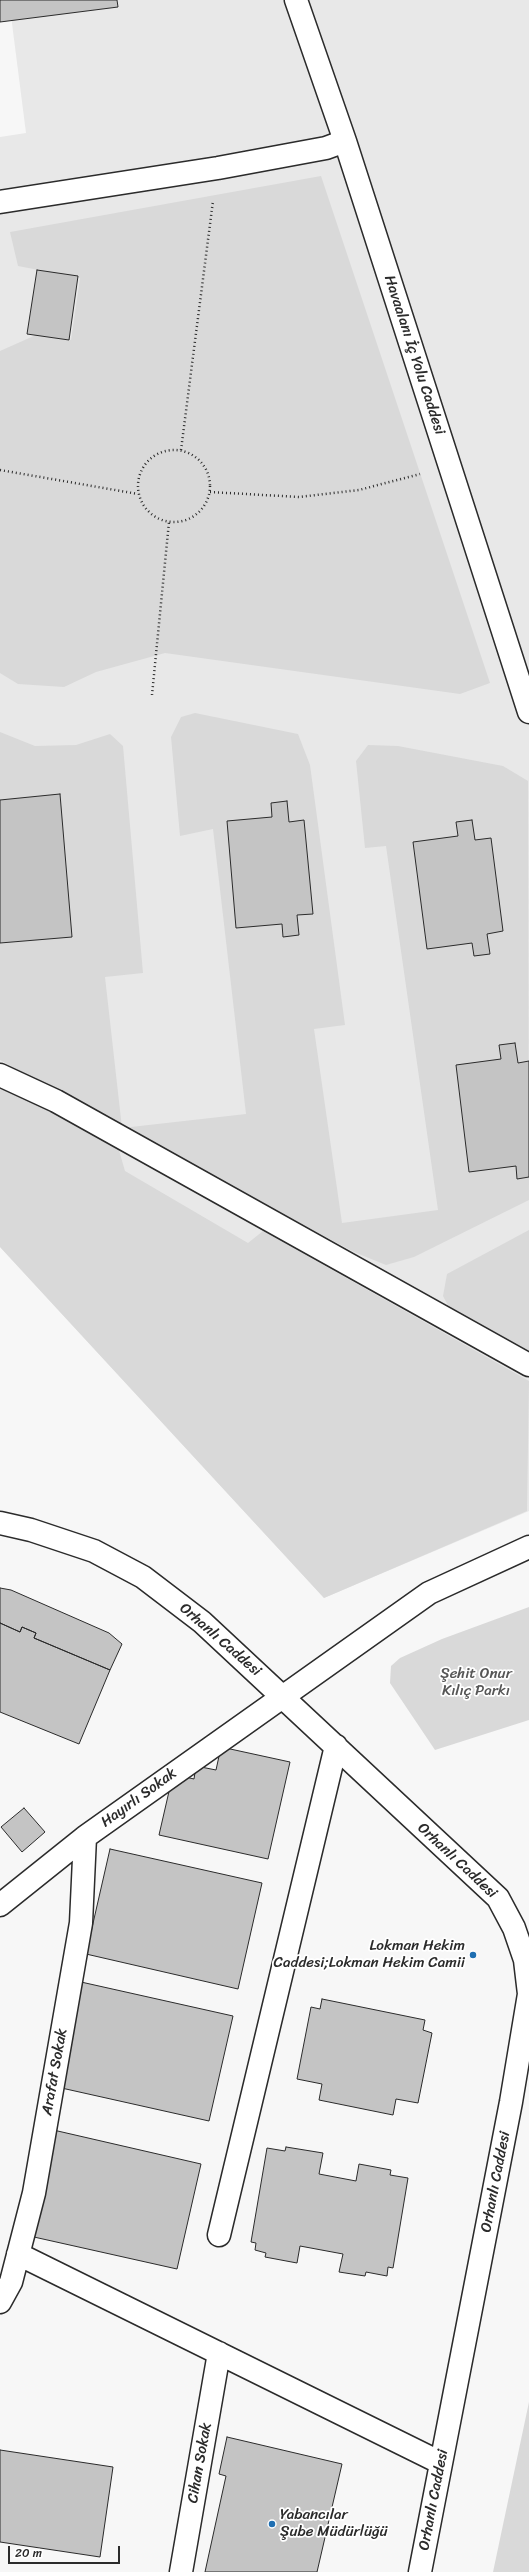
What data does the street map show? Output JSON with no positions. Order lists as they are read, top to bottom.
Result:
{
  "streets": {
    "street": [
      "Havaalanı İç Yolu Caddesi",
      "Orhanlı Caddesi",
      "Hayırlı Sokak",
      "Arafat Sokak",
      "Cihan Sokak"
    ]
  },
  "crossings": [
    ["Orhanlı Caddesi", "Hayırlı Sokak"],
    ["Hayırlı Sokak", "Arafat Sokak"]
  ],
  "parks": ["Şehit Onur Kılıç Parkı"],
  "places": ["Lokman Hekim Caddesi;Lokman Hekim Camii", "Yabancılar Şube Müdürlüğü"],
  "scale_bar": "20 m"
}
